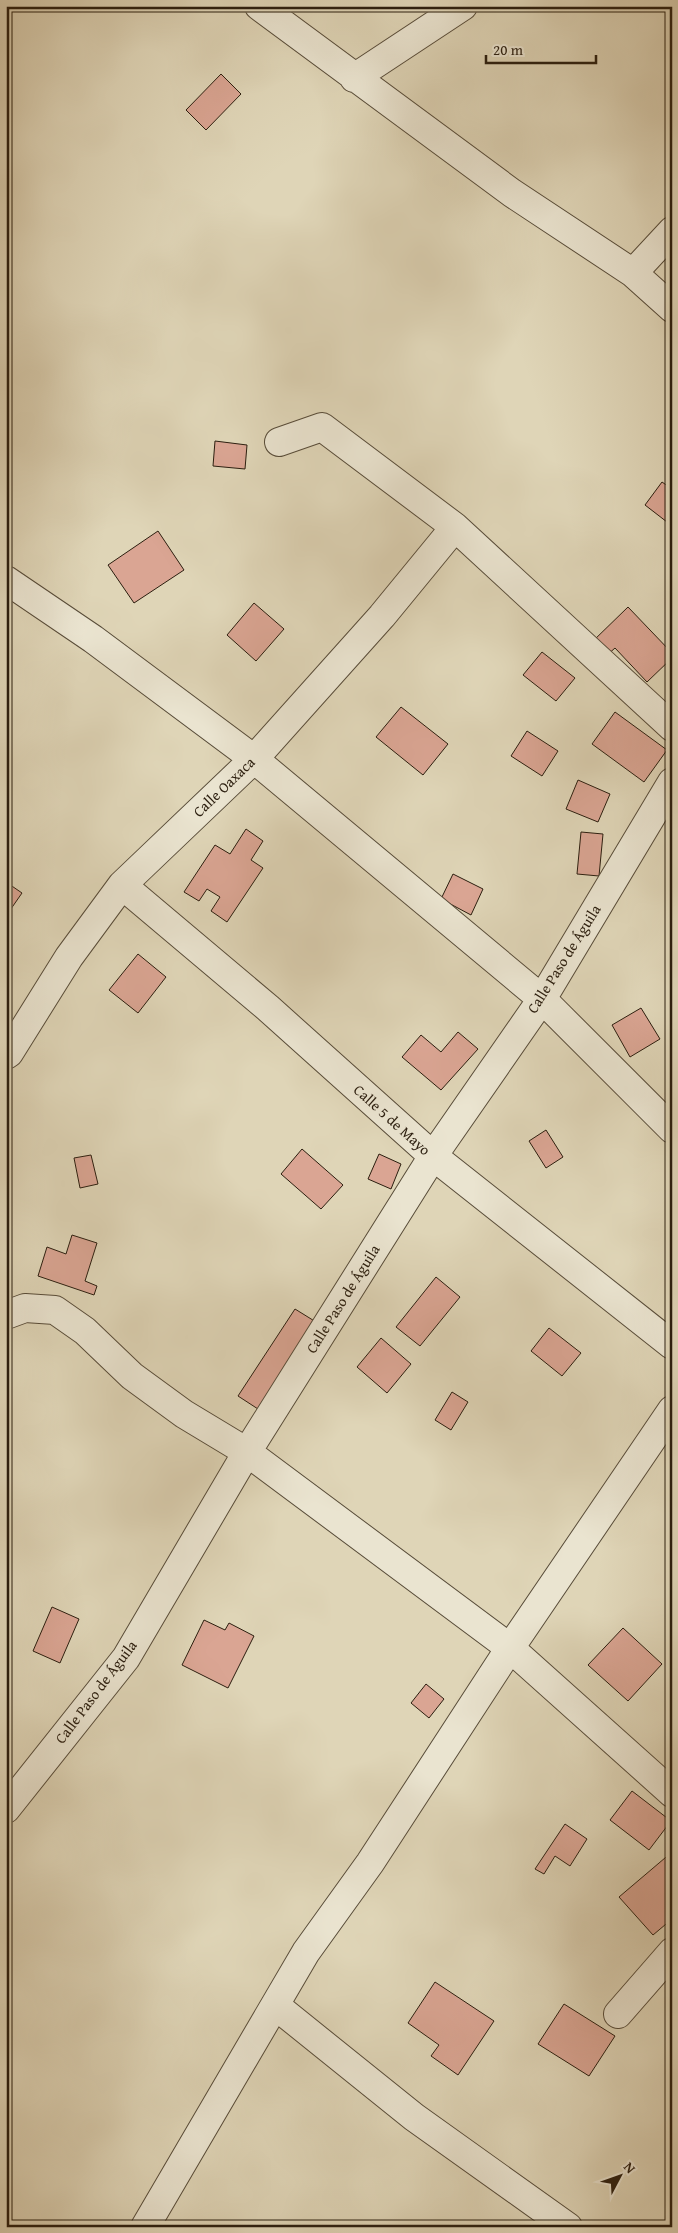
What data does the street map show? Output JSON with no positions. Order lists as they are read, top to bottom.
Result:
{
  "streets": {
    "street": ["Calle Oaxaca", "Calle Paso de Águila", "Calle 5 de Mayo"]
  },
  "crossings": [
    ["Calle Oaxaca", "Calle 5 de Mayo"],
    ["Calle Paso de Águila", "Calle 5 de Mayo"]
  ],
  "scale_bar": "20 m",
  "north": "top right"
}
